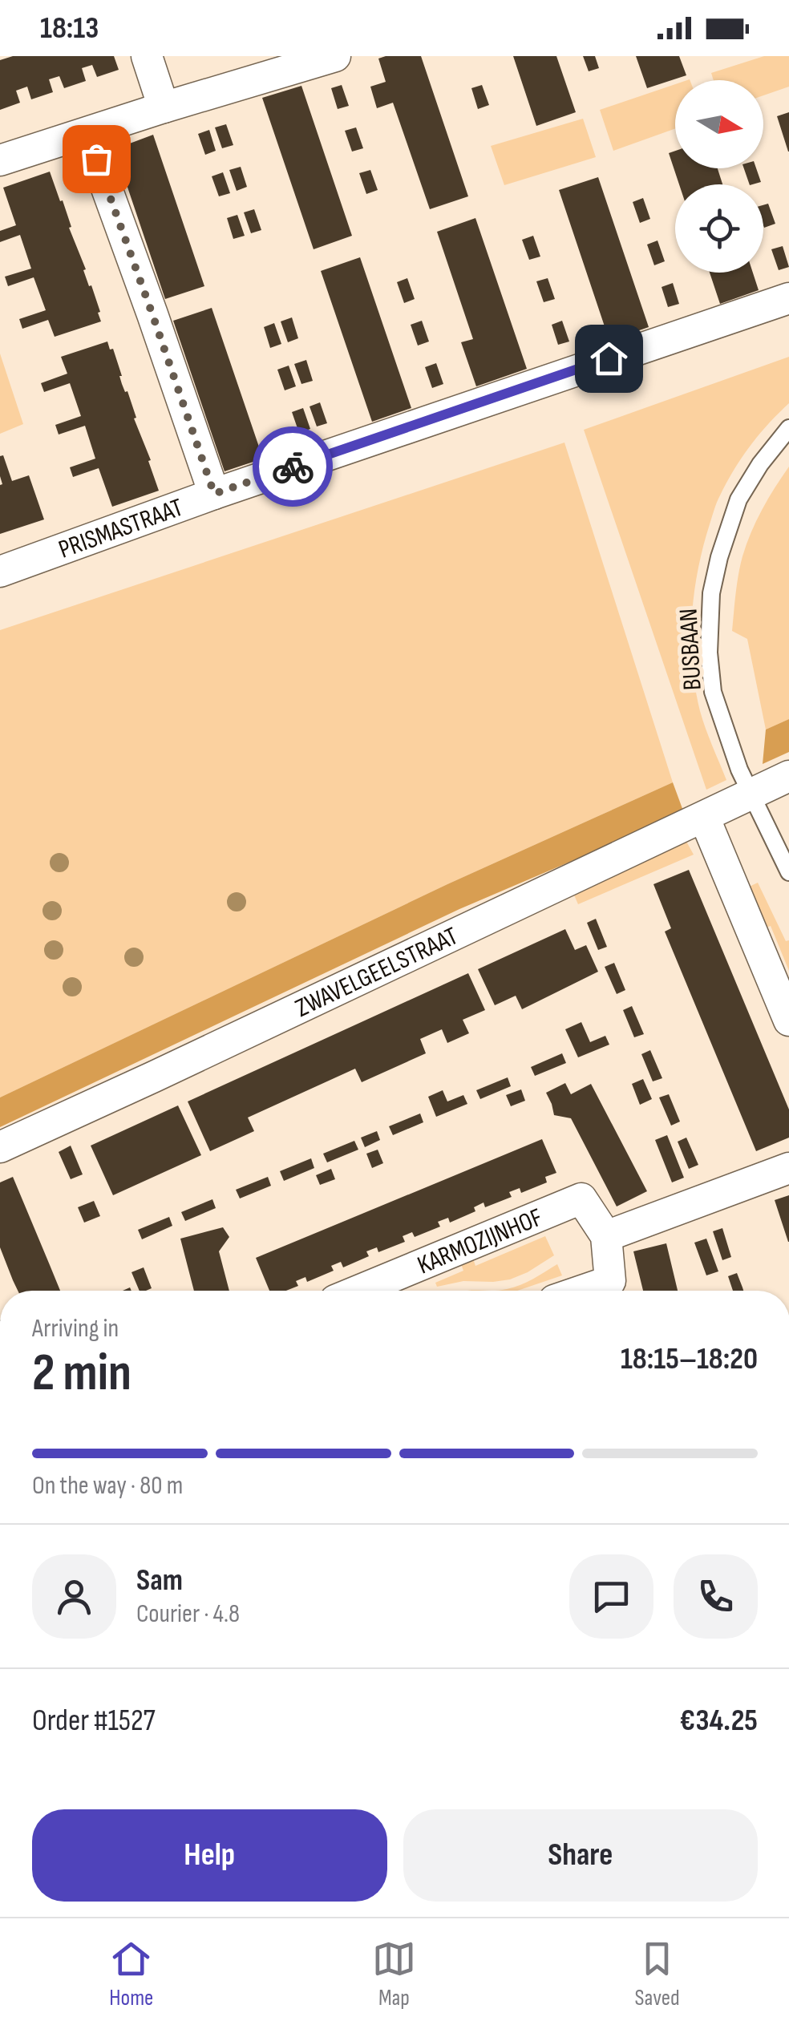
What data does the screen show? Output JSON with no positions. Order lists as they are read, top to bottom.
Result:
{
  "streets": {
    "street": ["PRISMASTRAAT", "ZWAVELGEELSTRAAT", "KARMOZIJNHOF"],
    "lane": ["BUSBAAN"]
  },
  "crossings": [
    ["BUSBAAN", "ZWAVELGEELSTRAAT"]
  ],
  "north": "right",
  "page": {
    "status": "18:13",
    "heading": ["2 min", "Arriving in", "18:15–18:20"],
    "panel": [
      "Sam",
      "Courier · 4.8",
      "Order #1527",
      "€34.25"
    ],
    "bar": "On the way · 80 m",
    "buttons": ["Help", "Share"],
    "tabs": ["Home", "Map", "Saved"]
  }
}
